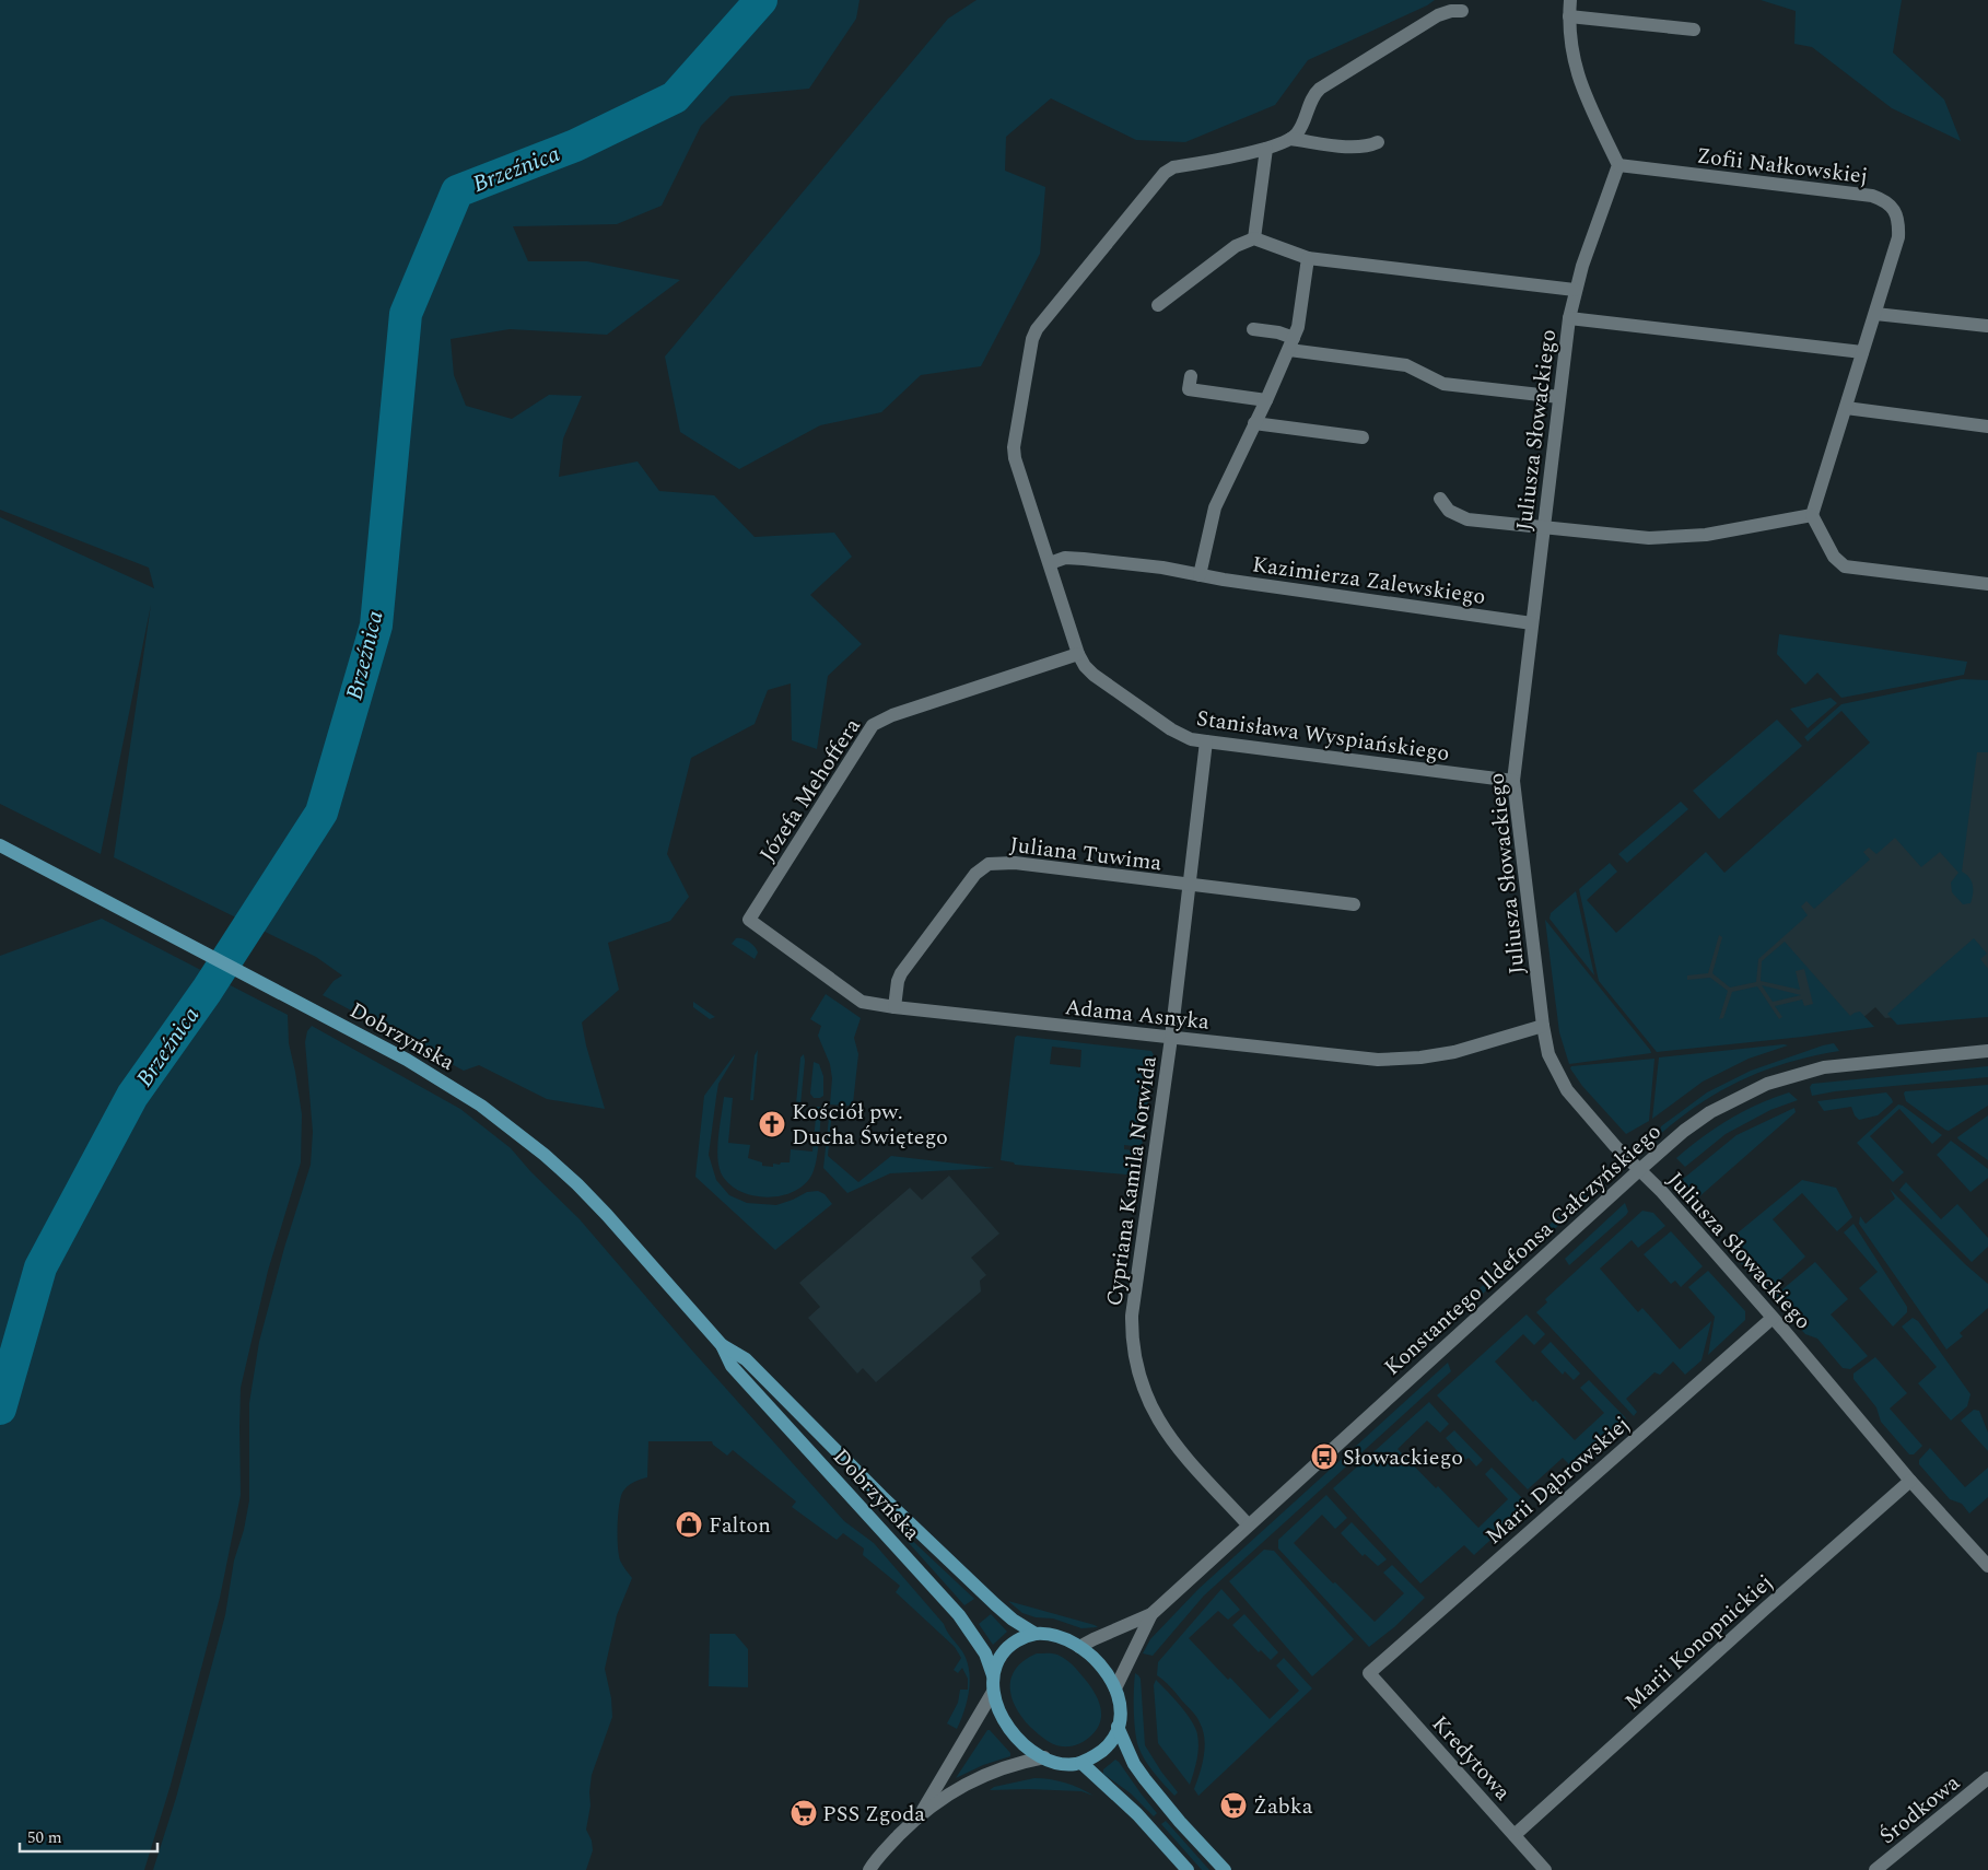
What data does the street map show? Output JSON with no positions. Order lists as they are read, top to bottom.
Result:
{
  "streets": {
    "main road": ["Dobrzyńska"],
    "street": [
      "Zofii Nałkowskiej",
      "Juliusza Słowackiego",
      "Kazimierza Zalewskiego",
      "Stanisława Wyspiańskiego",
      "Józefa Mehoffera",
      "Juliana Tuwima",
      "Adama Asnyka",
      "Cypriana Kamila Norwida",
      "Konstantego Ildefonsa Gałczyńskiego",
      "Marii Dąbrowskiej",
      "Marii Konopnickiej",
      "Kredytowa",
      "Środkowa"
    ]
  },
  "crossings": [
    ["Zofii Nałkowskiej", "Juliusza Słowackiego"],
    ["Juliusza Słowackiego", "Kazimierza Zalewskiego"],
    ["Juliusza Słowackiego", "Stanisława Wyspiańskiego"],
    ["Juliusza Słowackiego", "Adama Asnyka"],
    ["Juliusza Słowackiego", "Konstantego Ildefonsa Gałczyńskiego"],
    ["Juliusza Słowackiego", "Marii Dąbrowskiej"],
    ["Juliusza Słowackiego", "Marii Konopnickiej"],
    ["Kazimierza Zalewskiego", "Stanisława Wyspiańskiego"],
    ["Stanisława Wyspiańskiego", "Józefa Mehoffera"],
    ["Stanisława Wyspiańskiego", "Cypriana Kamila Norwida"],
    ["Józefa Mehoffera", "Adama Asnyka"],
    ["Juliana Tuwima", "Adama Asnyka"],
    ["Juliana Tuwima", "Cypriana Kamila Norwida"],
    ["Adama Asnyka", "Cypriana Kamila Norwida"],
    ["Dobrzyńska", "Konstantego Ildefonsa Gałczyńskiego"],
    ["Cypriana Kamila Norwida", "Konstantego Ildefonsa Gałczyńskiego"],
    ["Marii Dąbrowskiej", "Kredytowa"],
    ["Marii Konopnickiej", "Kredytowa"]
  ],
  "water": ["Brzeźnica"],
  "places": {
    "church": ["Kościół pw. Ducha Świętego"],
    "bus stop": ["Słowackiego"],
    "shop": ["Falton"],
    "supermarket": ["Żabka", "PSS Zgoda"]
  },
  "scale_bar": "50 m"
}
